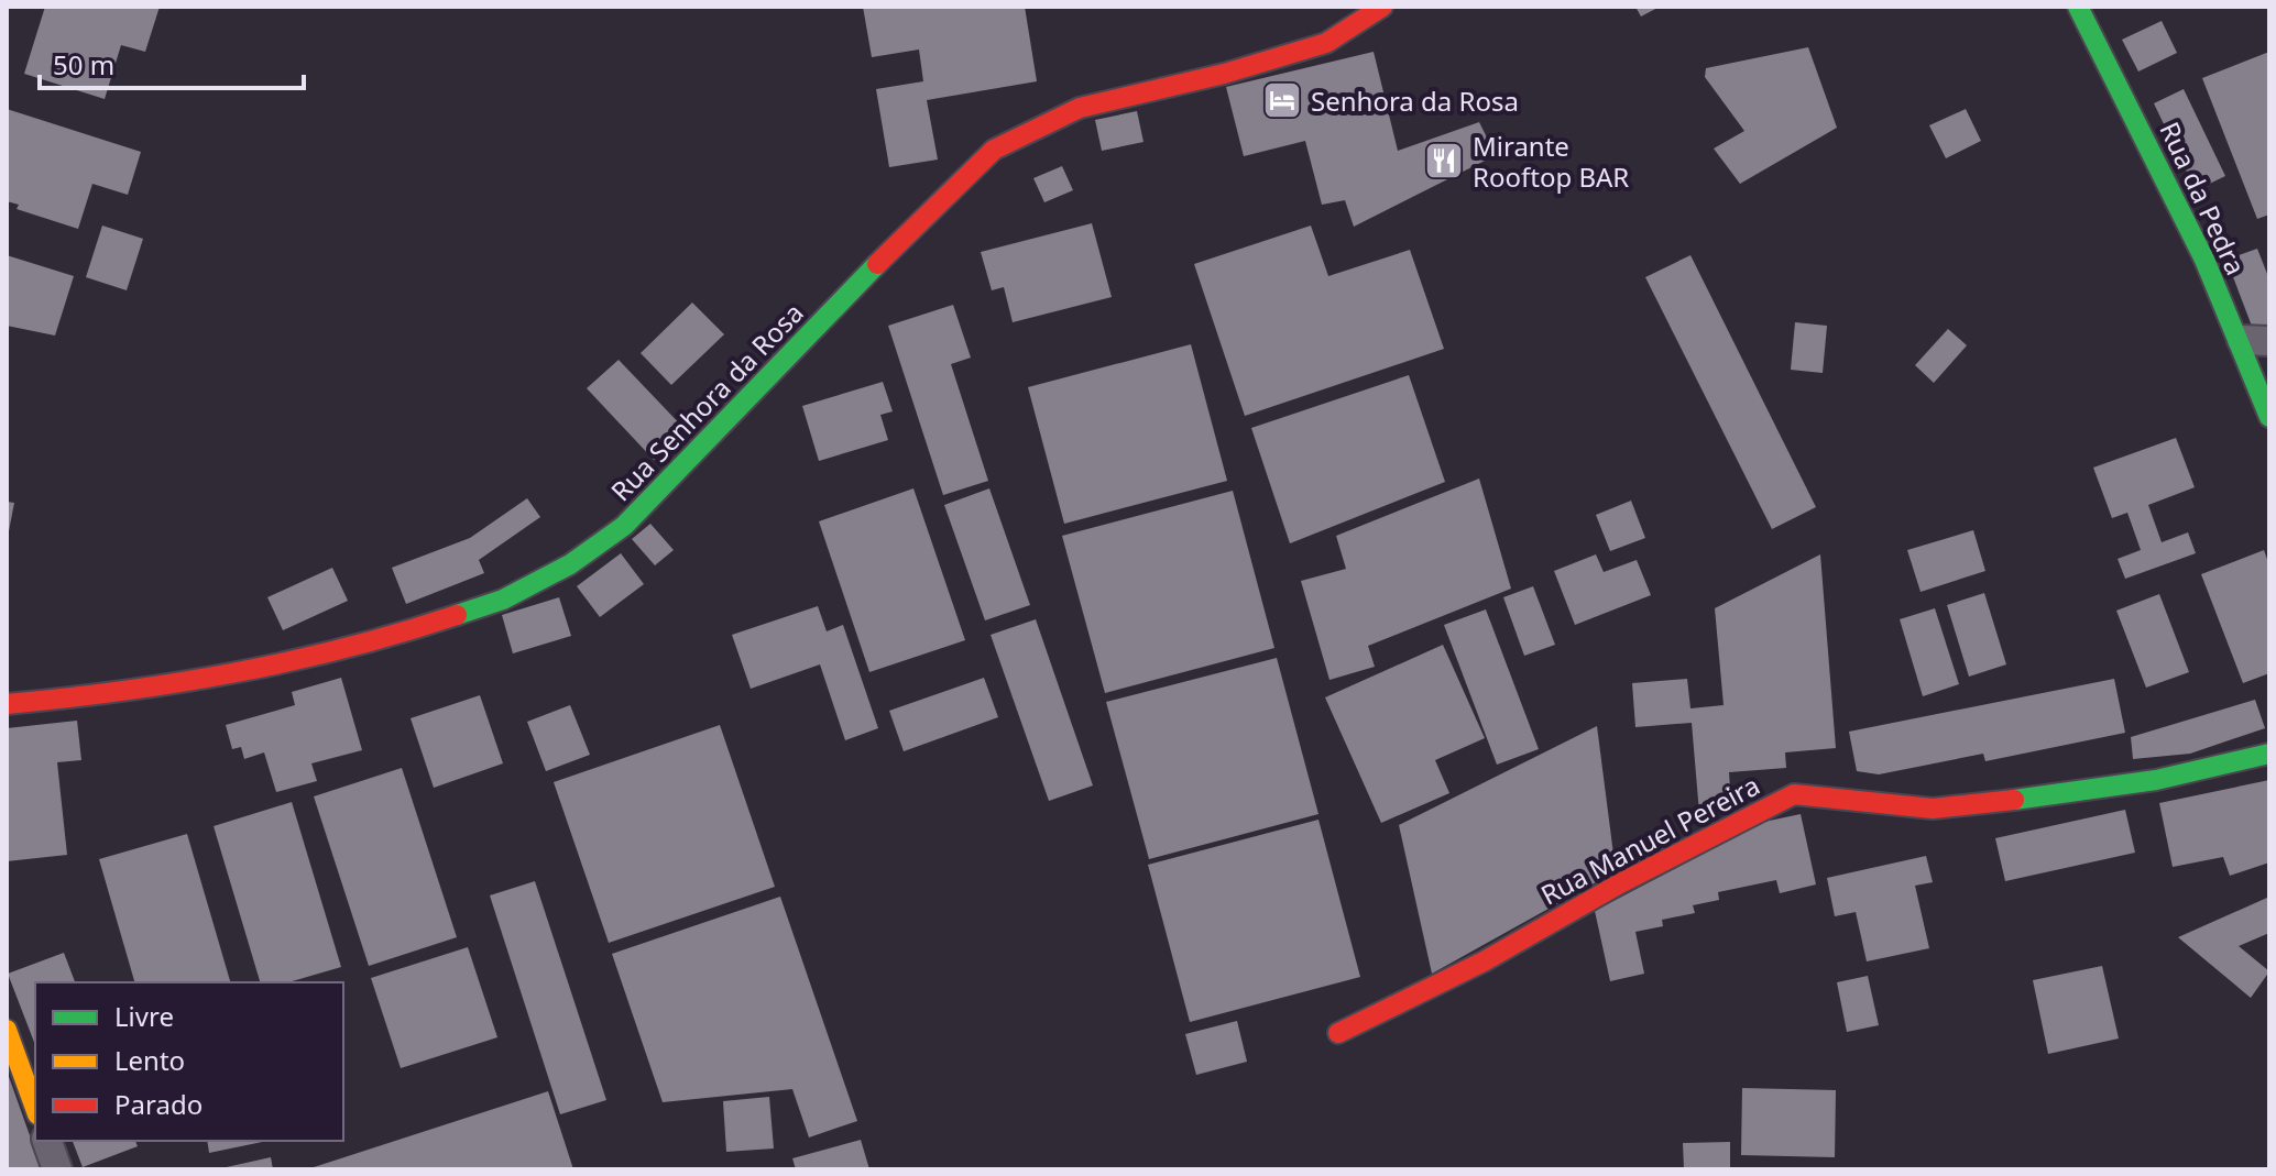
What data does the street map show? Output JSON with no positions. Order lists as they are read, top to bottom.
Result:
{
  "streets": {
    "street": ["Rua da Pedra", "Rua Senhora da Rosa", "Rua Manuel Pereira"]
  },
  "places": {
    "hotel": ["Senhora da Rosa"],
    "restaurant": ["Mirante Rooftop BAR"]
  },
  "legend": ["Livre", "Lento", "Parado"],
  "scale_bar": "50 m"
}
